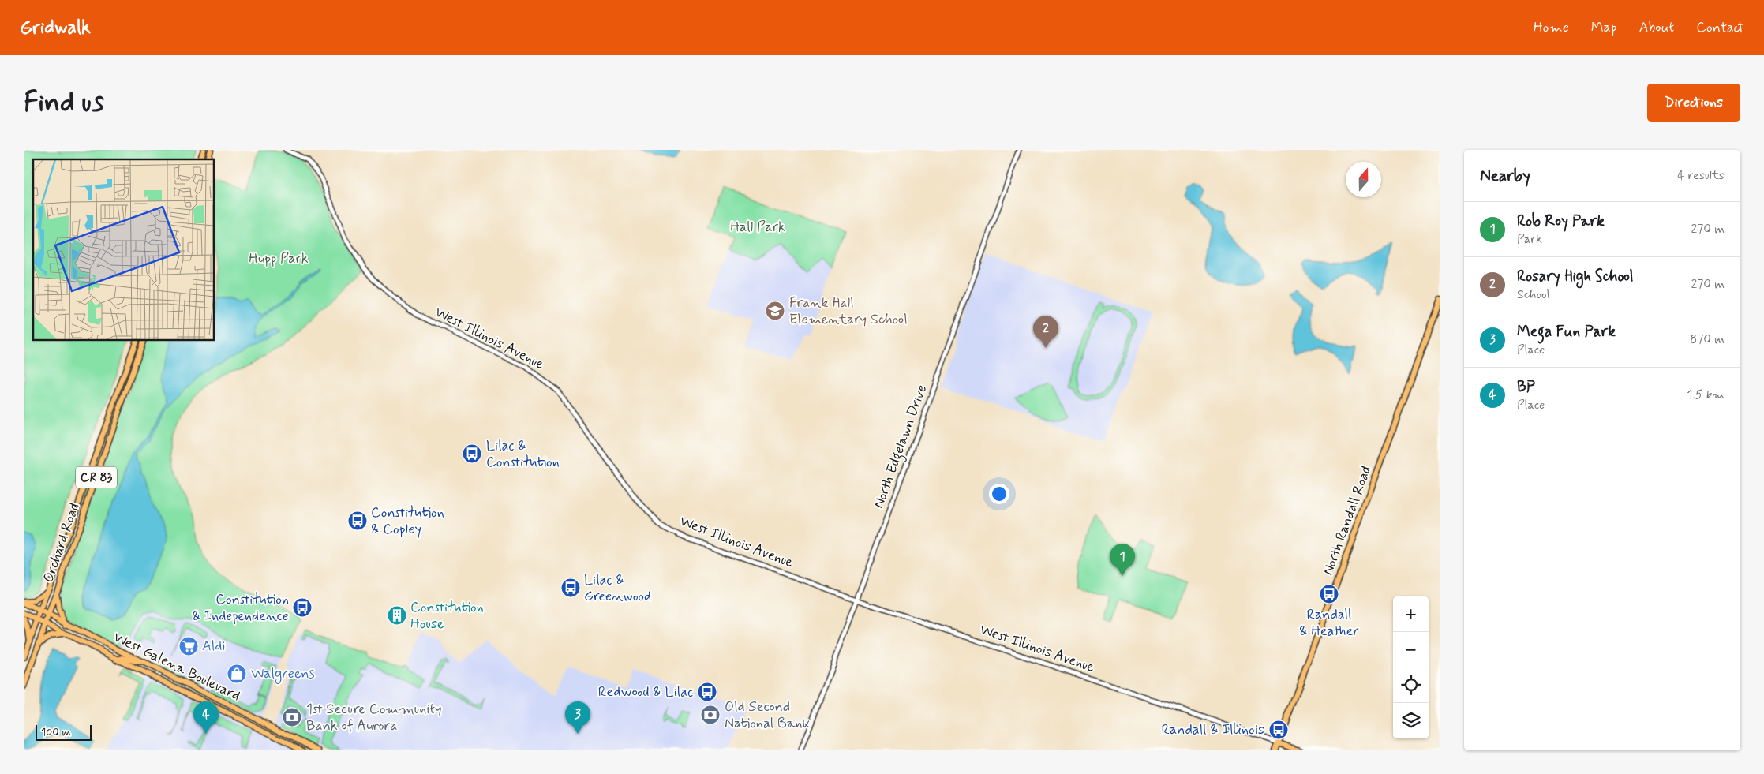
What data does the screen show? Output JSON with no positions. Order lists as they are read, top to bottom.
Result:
{
  "streets": {
    "main road": [
      "West Illinois Avenue",
      "CR 83",
      "North Randall Road",
      "Orchard Road",
      "West Galena Boulevard"
    ],
    "street": ["North Edgelawn Drive"]
  },
  "crossings": [
    ["West Illinois Avenue", "North Edgelawn Drive"],
    ["West Illinois Avenue", "North Randall Road"],
    ["Orchard Road", "West Galena Boulevard"]
  ],
  "parks": ["Hall Park", "Hupp Park"],
  "places": {
    "school or university": ["Frank Hall Elementary School"],
    "bus stop": [
      "Lilac & Constitution",
      "Constitution & Copley",
      "Lilac & Greenwood",
      "Randall & Heather",
      "Constitution & Independence",
      "Redwood & Lilac",
      "Randall & Illinois"
    ],
    "building": ["Constitution House"],
    "supermarket": ["Aldi"],
    "shop": ["Walgreens"],
    "bank": ["Old Second National Bank", "1st Secure Community Bank of Aurora"]
  },
  "scale_bar": "100 m",
  "north": "top",
  "page": {
    "header": "Gridwalk",
    "nav": [
      "Home",
      "Map",
      "About",
      "Contact"
    ],
    "buttons": "Directions",
    "title": "Find us",
    "heading": ["Nearby", "4 results"],
    "list": [
      {
        "mark": "1",
        "name": "Rob Roy Park",
        "note": "Park",
        "value": "270 m"
      },
      {
        "mark": "2",
        "name": "Rosary High School",
        "note": "School",
        "value": "270 m"
      },
      {
        "mark": "3",
        "name": "Mega Fun Park",
        "note": "Place",
        "value": "870 m"
      },
      {
        "mark": "4",
        "name": "BP",
        "note": "Place",
        "value": "1.5 km"
      }
    ],
    "pins": [
      "2",
      "1",
      "3",
      "4"
    ],
    "map_buttons": ["+", "−"],
    "scale": "100 m"
  }
}
